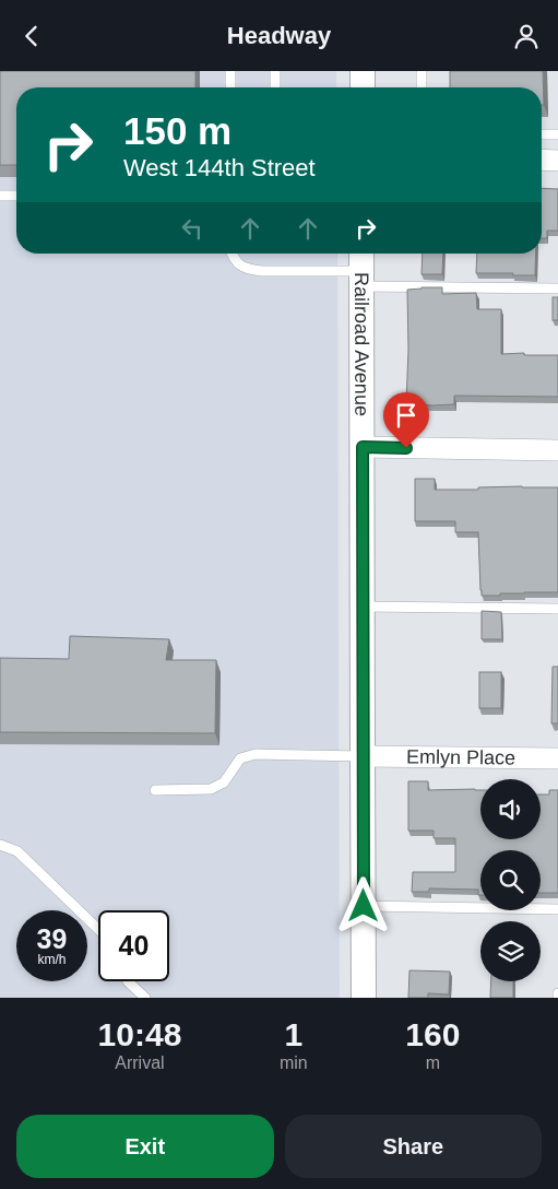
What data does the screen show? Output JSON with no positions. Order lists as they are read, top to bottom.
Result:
{
  "streets": {
    "street": ["Railroad Avenue", "Emlyn Place"]
  },
  "crossings": [
    ["Railroad Avenue", "Emlyn Place"]
  ],
  "page": {
    "header": "Headway",
    "turn": ["150 m", "West 144th Street"],
    "speed": "39 km/h",
    "limit": "40",
    "eta": [
      "10:48",
      "Arrival",
      "1",
      "min",
      "160",
      "m"
    ],
    "buttons": ["Exit", "Share"]
  }
}
